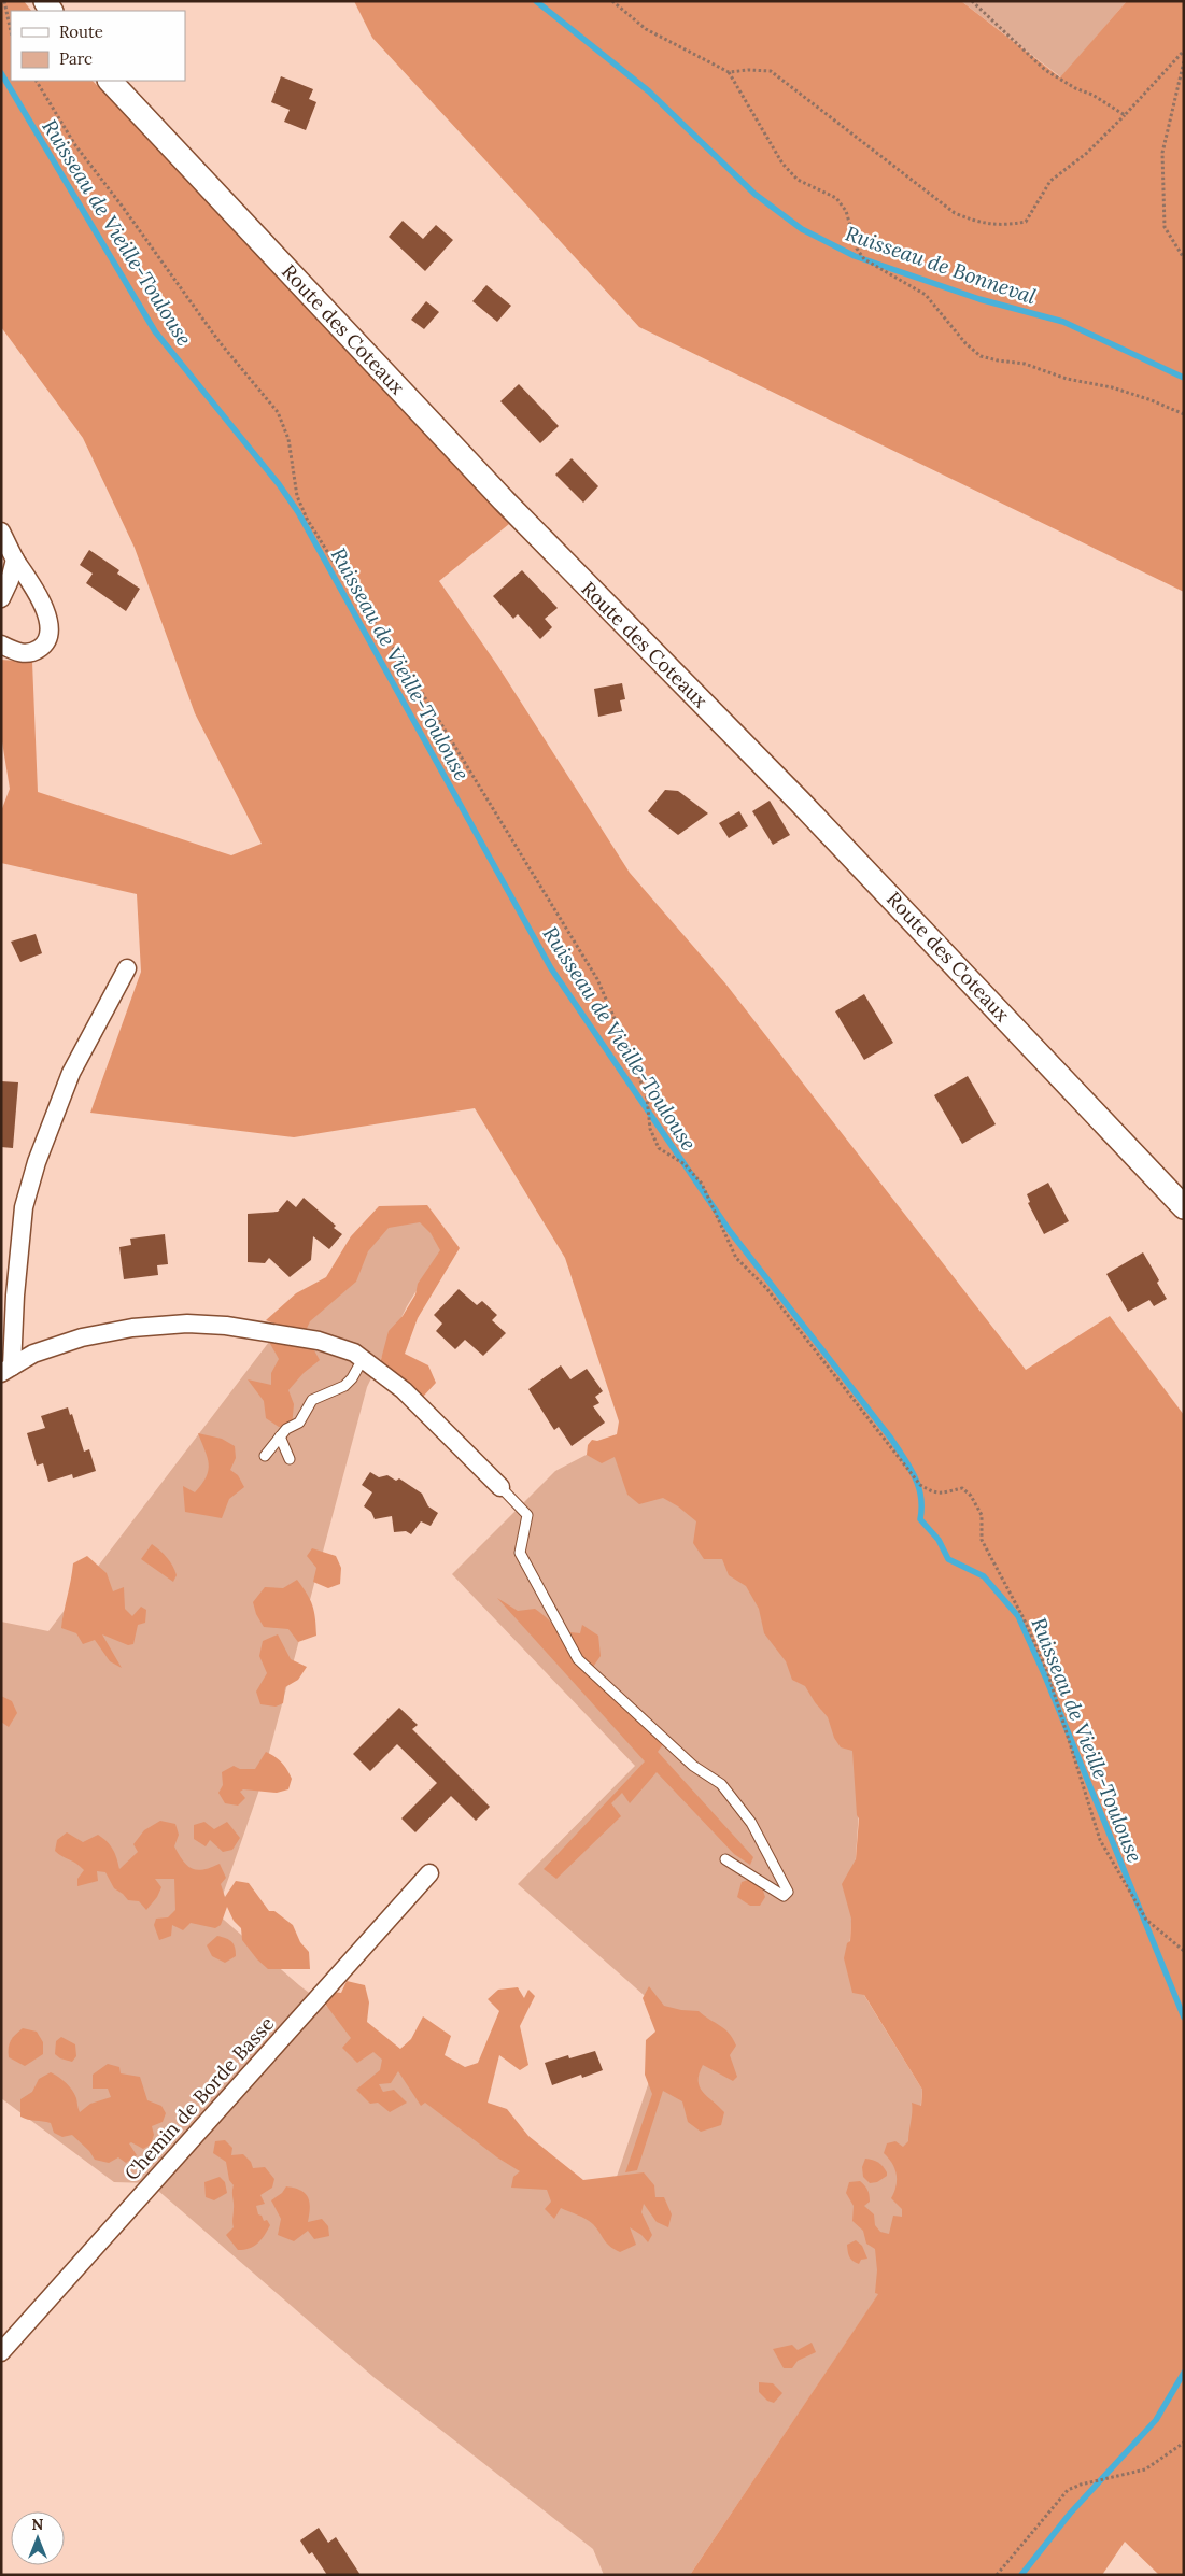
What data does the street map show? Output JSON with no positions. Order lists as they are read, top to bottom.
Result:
{
  "streets": {
    "street": ["Route des Coteaux", "Chemin de Borde Basse"]
  },
  "water": ["Ruisseau de Vieille-Toulouse", "Ruisseau de Bonneval"],
  "legend": ["Route", "Parc"],
  "north": "top"
}
